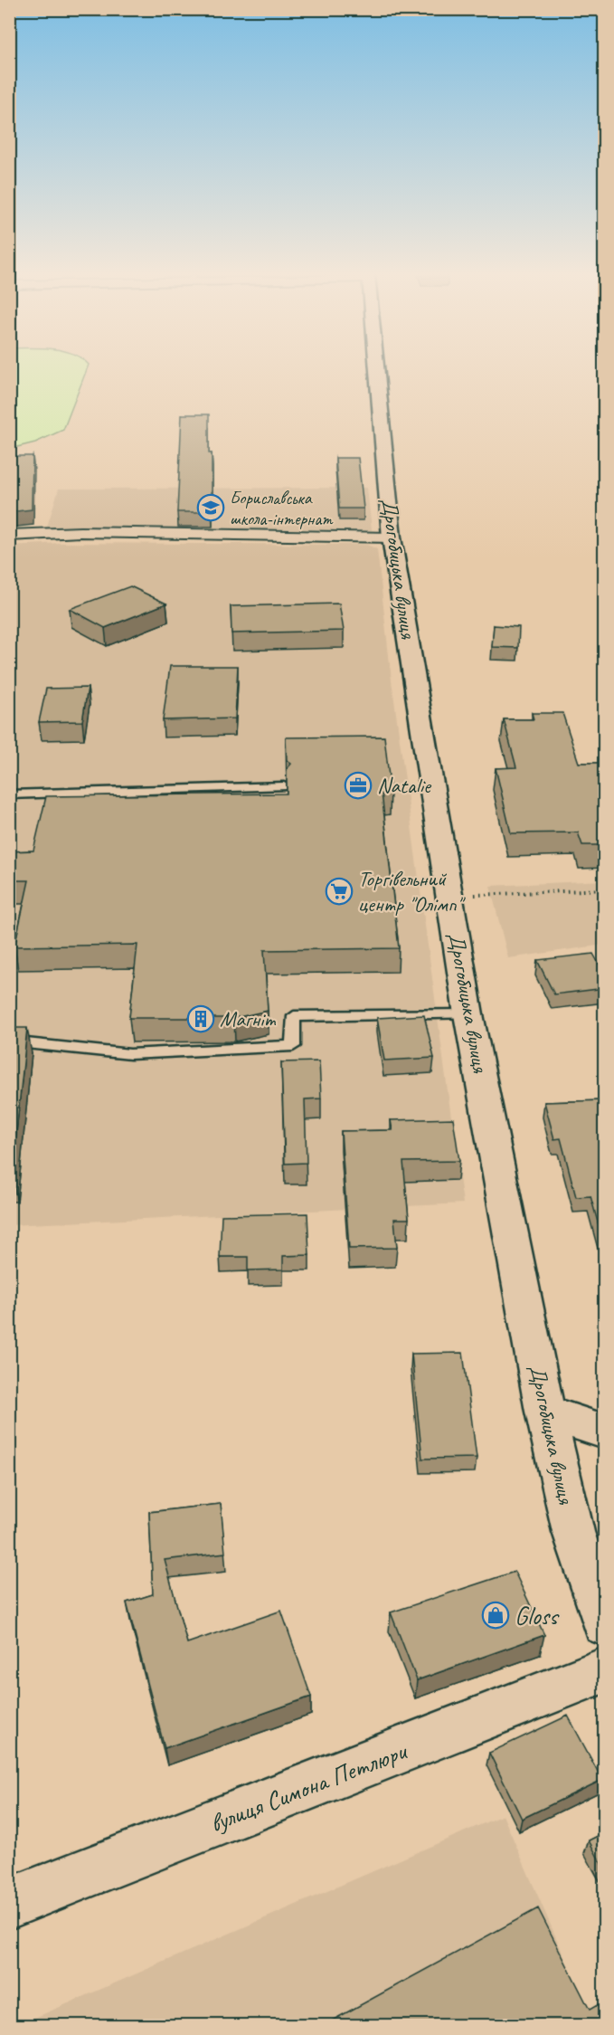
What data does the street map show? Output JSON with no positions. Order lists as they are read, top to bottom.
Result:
{
  "streets": {
    "main road": ["Дрогобицька вулиця", "вулиця Симона Петлюри"]
  },
  "places": {
    "school or university": ["Бориславська школа-інтернат"],
    "office": ["Natalie"],
    "supermarket": ["Торгівельний центр \"Олімп\""],
    "building": ["Магніт"],
    "shop": ["Gloss"]
  }
}
